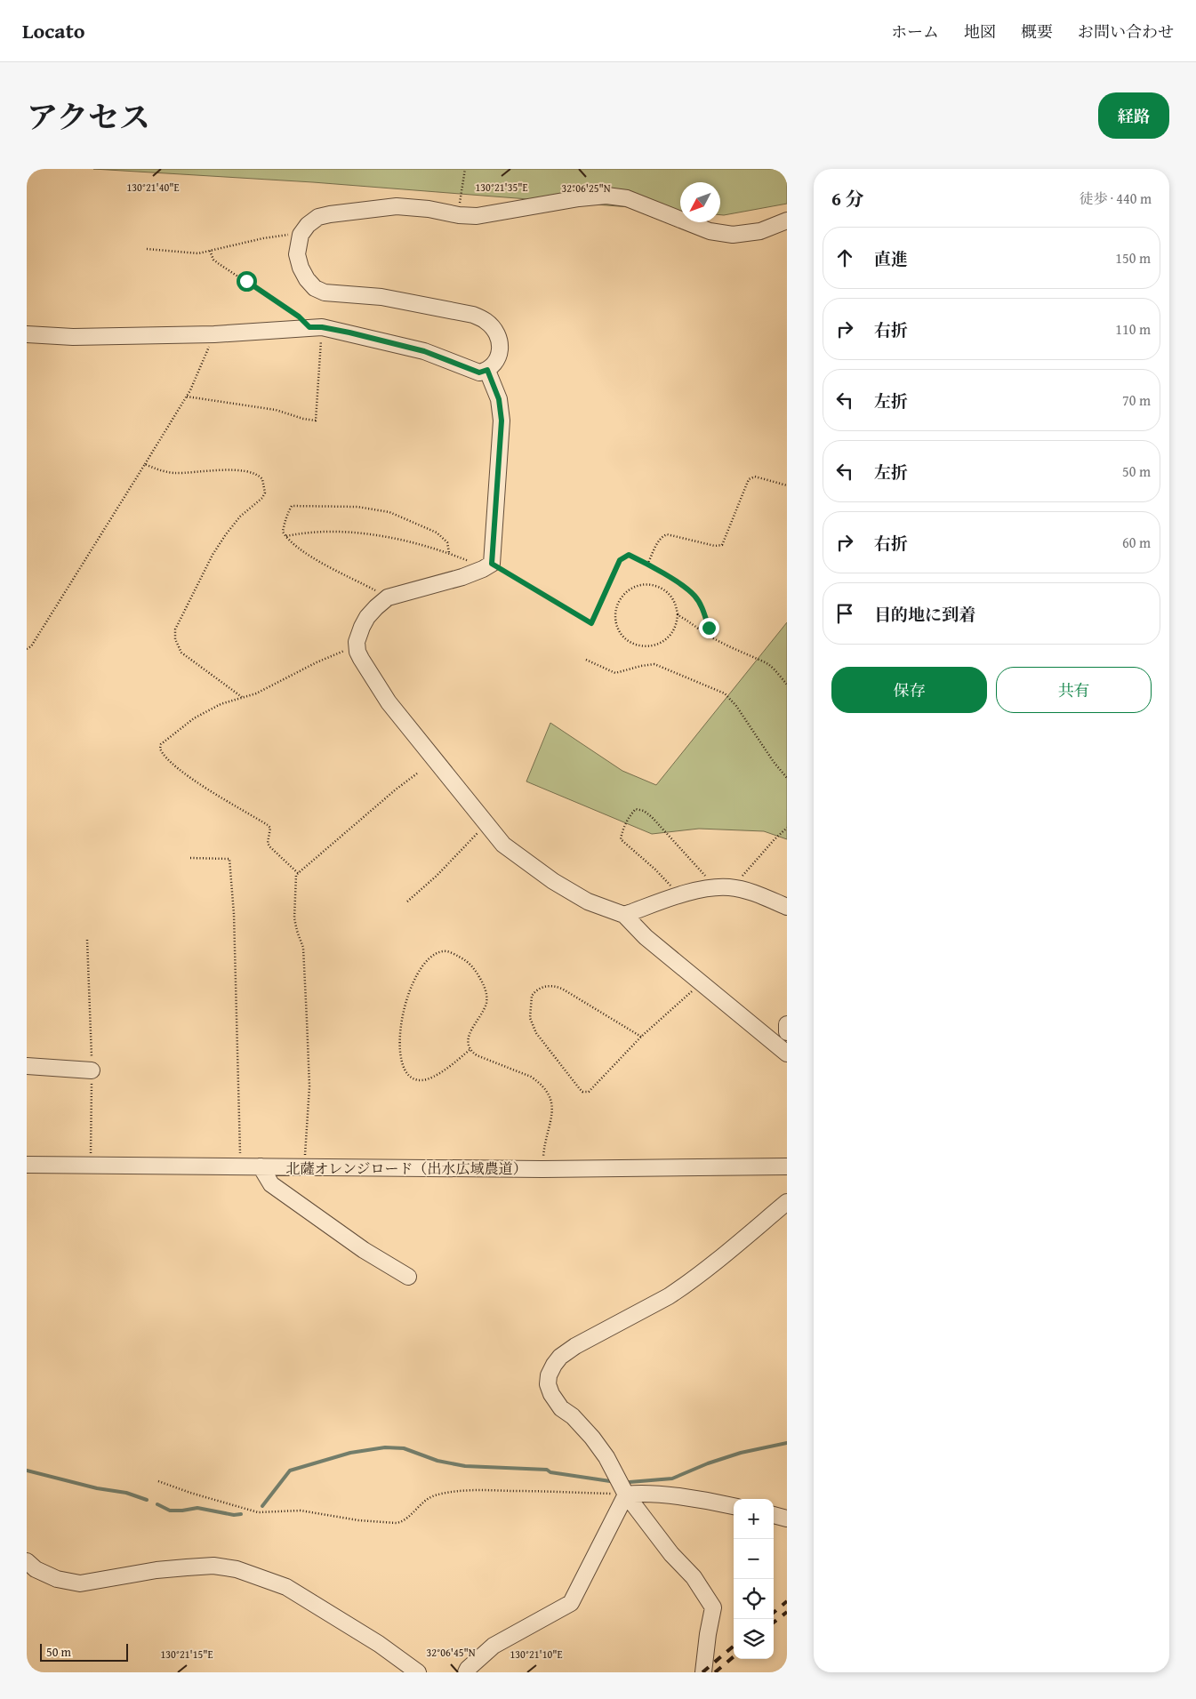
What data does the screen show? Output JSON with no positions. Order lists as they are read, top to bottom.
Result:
{
  "streets": {
    "street": ["北薩オレンジロード（出水広域農道）"]
  },
  "scale_bar": "50 m",
  "north": "bottom left",
  "page": {
    "header": "Locato",
    "nav": [
      "ホーム",
      "地図",
      "概要",
      "お問い合わせ"
    ],
    "title": "アクセス",
    "buttons": [
      "経路",
      ["保存", "共有"]
    ],
    "heading": ["6 分", "徒歩 · 440 m"],
    "list": [
      ["直進", "150 m"],
      ["右折", "110 m"],
      ["左折", "70 m"],
      ["左折", "50 m"],
      ["右折", "60 m"],
      "目的地に到着"
    ],
    "map_buttons": ["+", "−"],
    "scale": "50 m"
  },
  "coordinates": [
    "130°21'40\"E",
    "130°21'35\"E",
    "32°06'25\"N",
    "32°06'45\"N",
    "130°21'15\"E",
    "130°21'10\"E"
  ]
}
